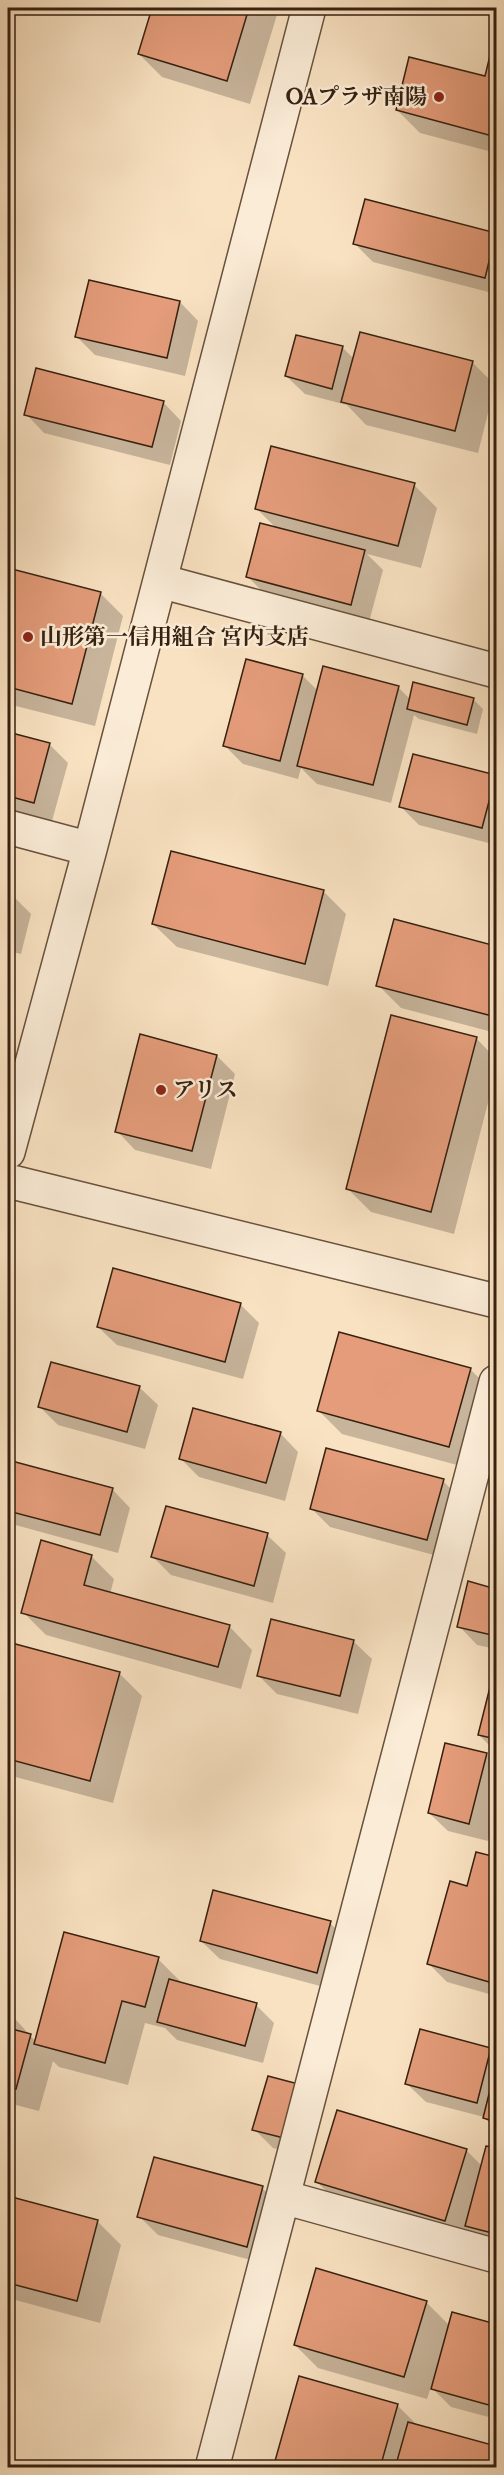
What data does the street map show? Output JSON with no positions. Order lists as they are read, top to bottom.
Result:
{
  "places": ["OAプラザ南陽", "山形第一信用組合 宮内支店", "アリス"]
}
